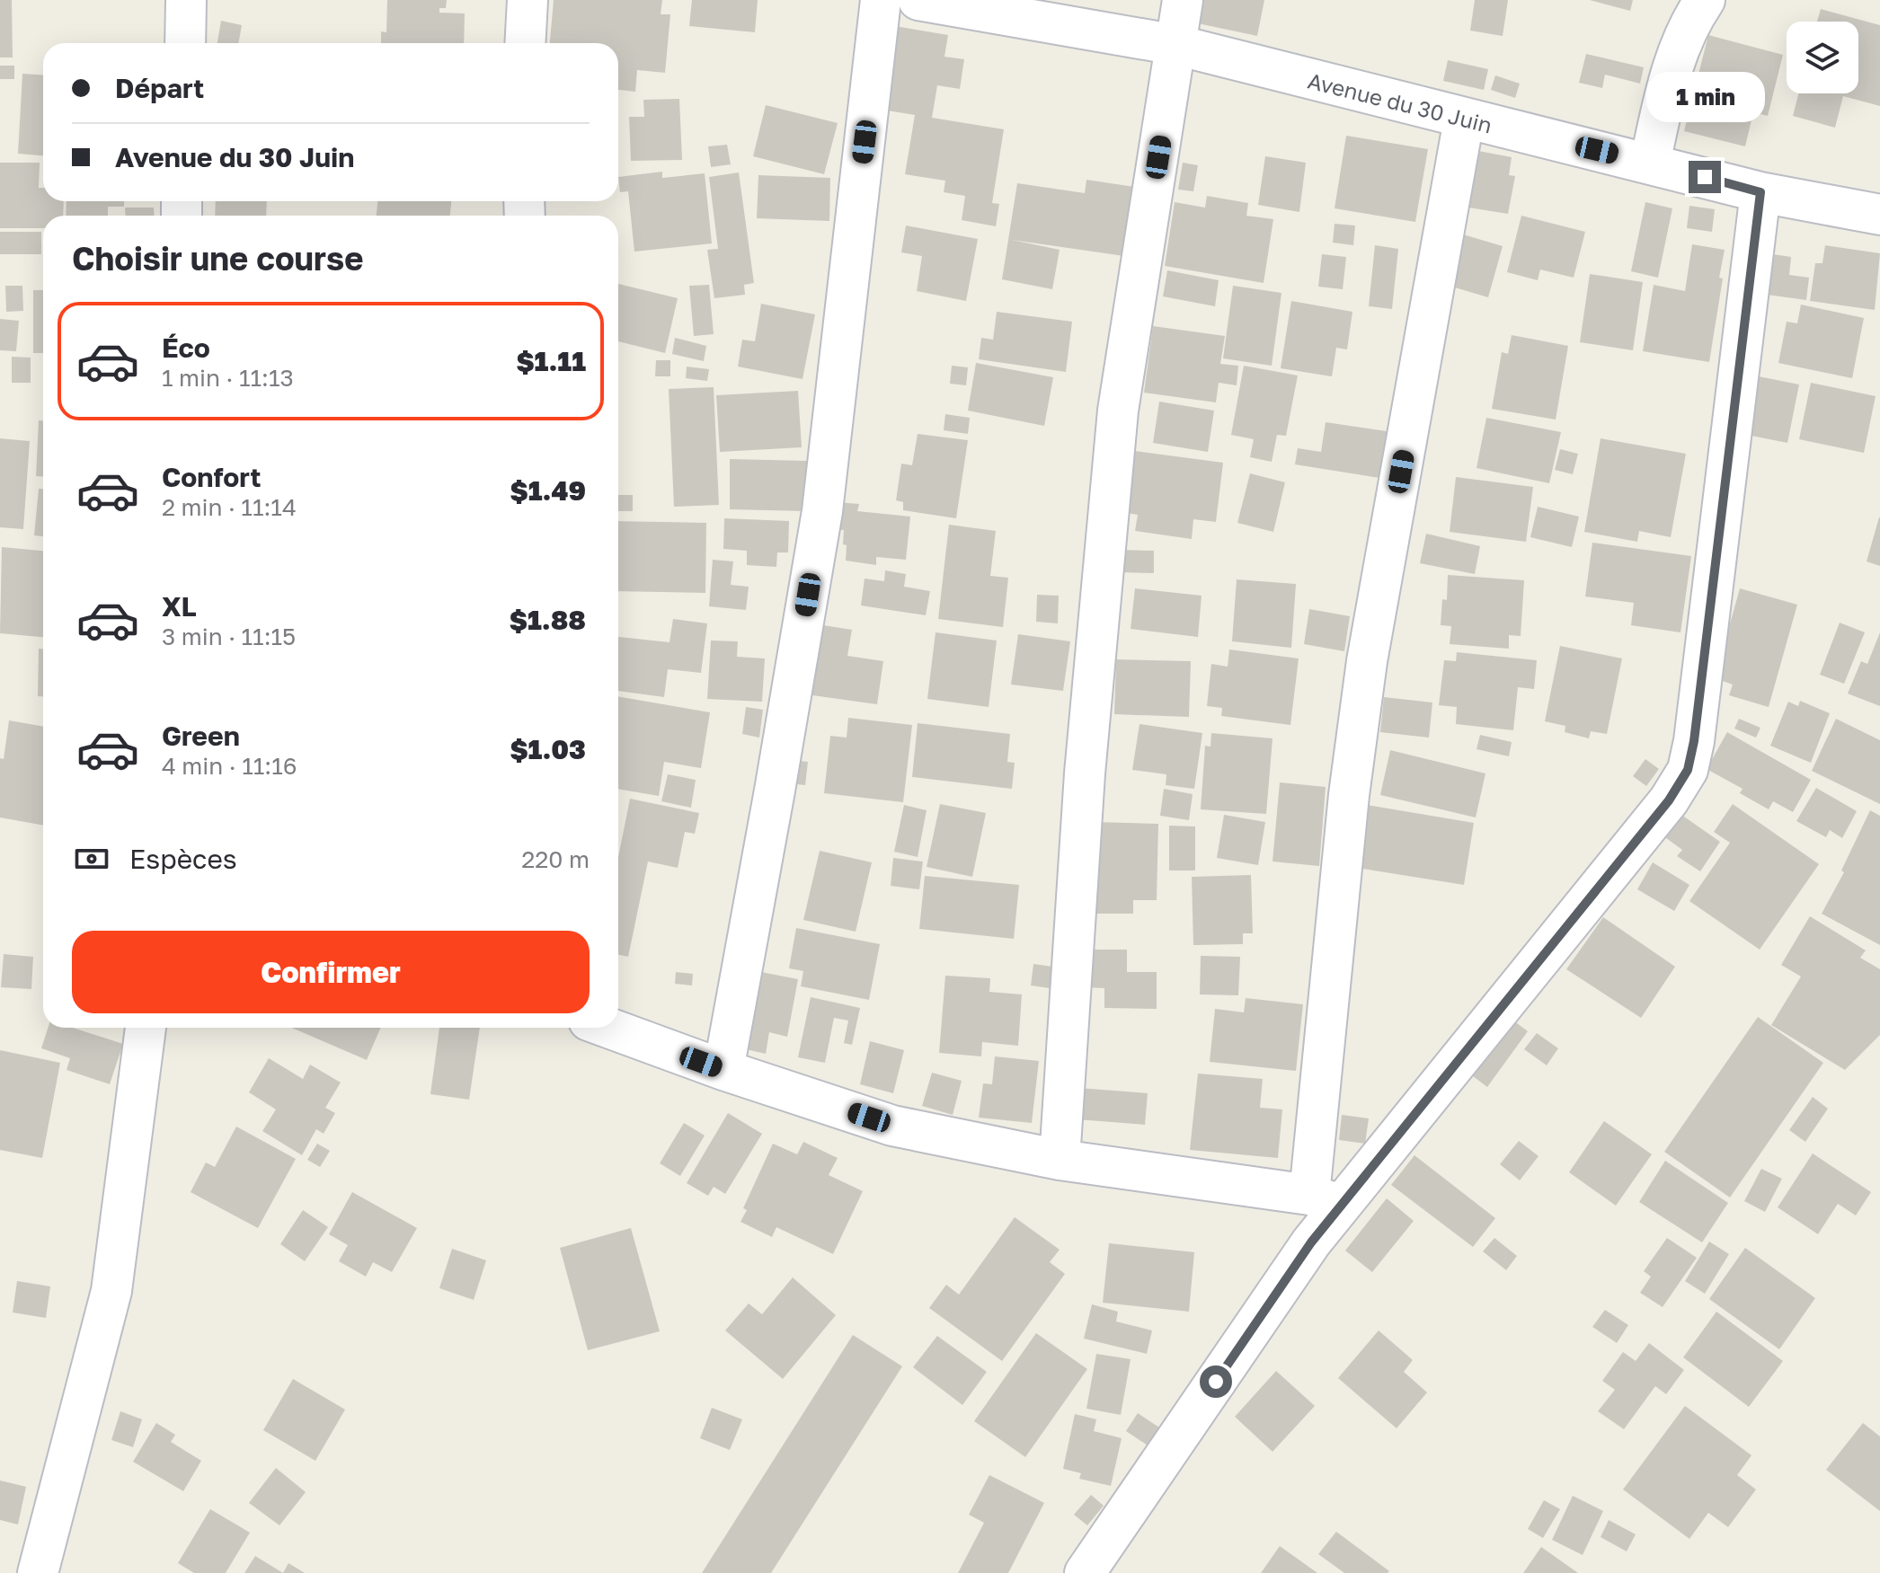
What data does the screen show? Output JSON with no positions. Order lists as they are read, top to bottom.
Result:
{
  "streets": {
    "street": ["Avenue du 30 Juin"]
  },
  "page": {
    "banner": ["Départ", "Avenue du 30 Juin"],
    "bubble": "1 min",
    "heading": "Choisir une course",
    "list": [
      {
        "name": "Éco",
        "note": "1 min · 11:13",
        "value": "$1.11"
      },
      {
        "name": "Confort",
        "note": "2 min · 11:14",
        "value": "$1.49"
      },
      {
        "name": "XL",
        "note": "3 min · 11:15",
        "value": "$1.88"
      },
      {
        "name": "Green",
        "note": "4 min · 11:16",
        "value": "$1.03"
      }
    ],
    "pay": ["Espèces", "220 m"],
    "buttons": "Confirmer"
  }
}
